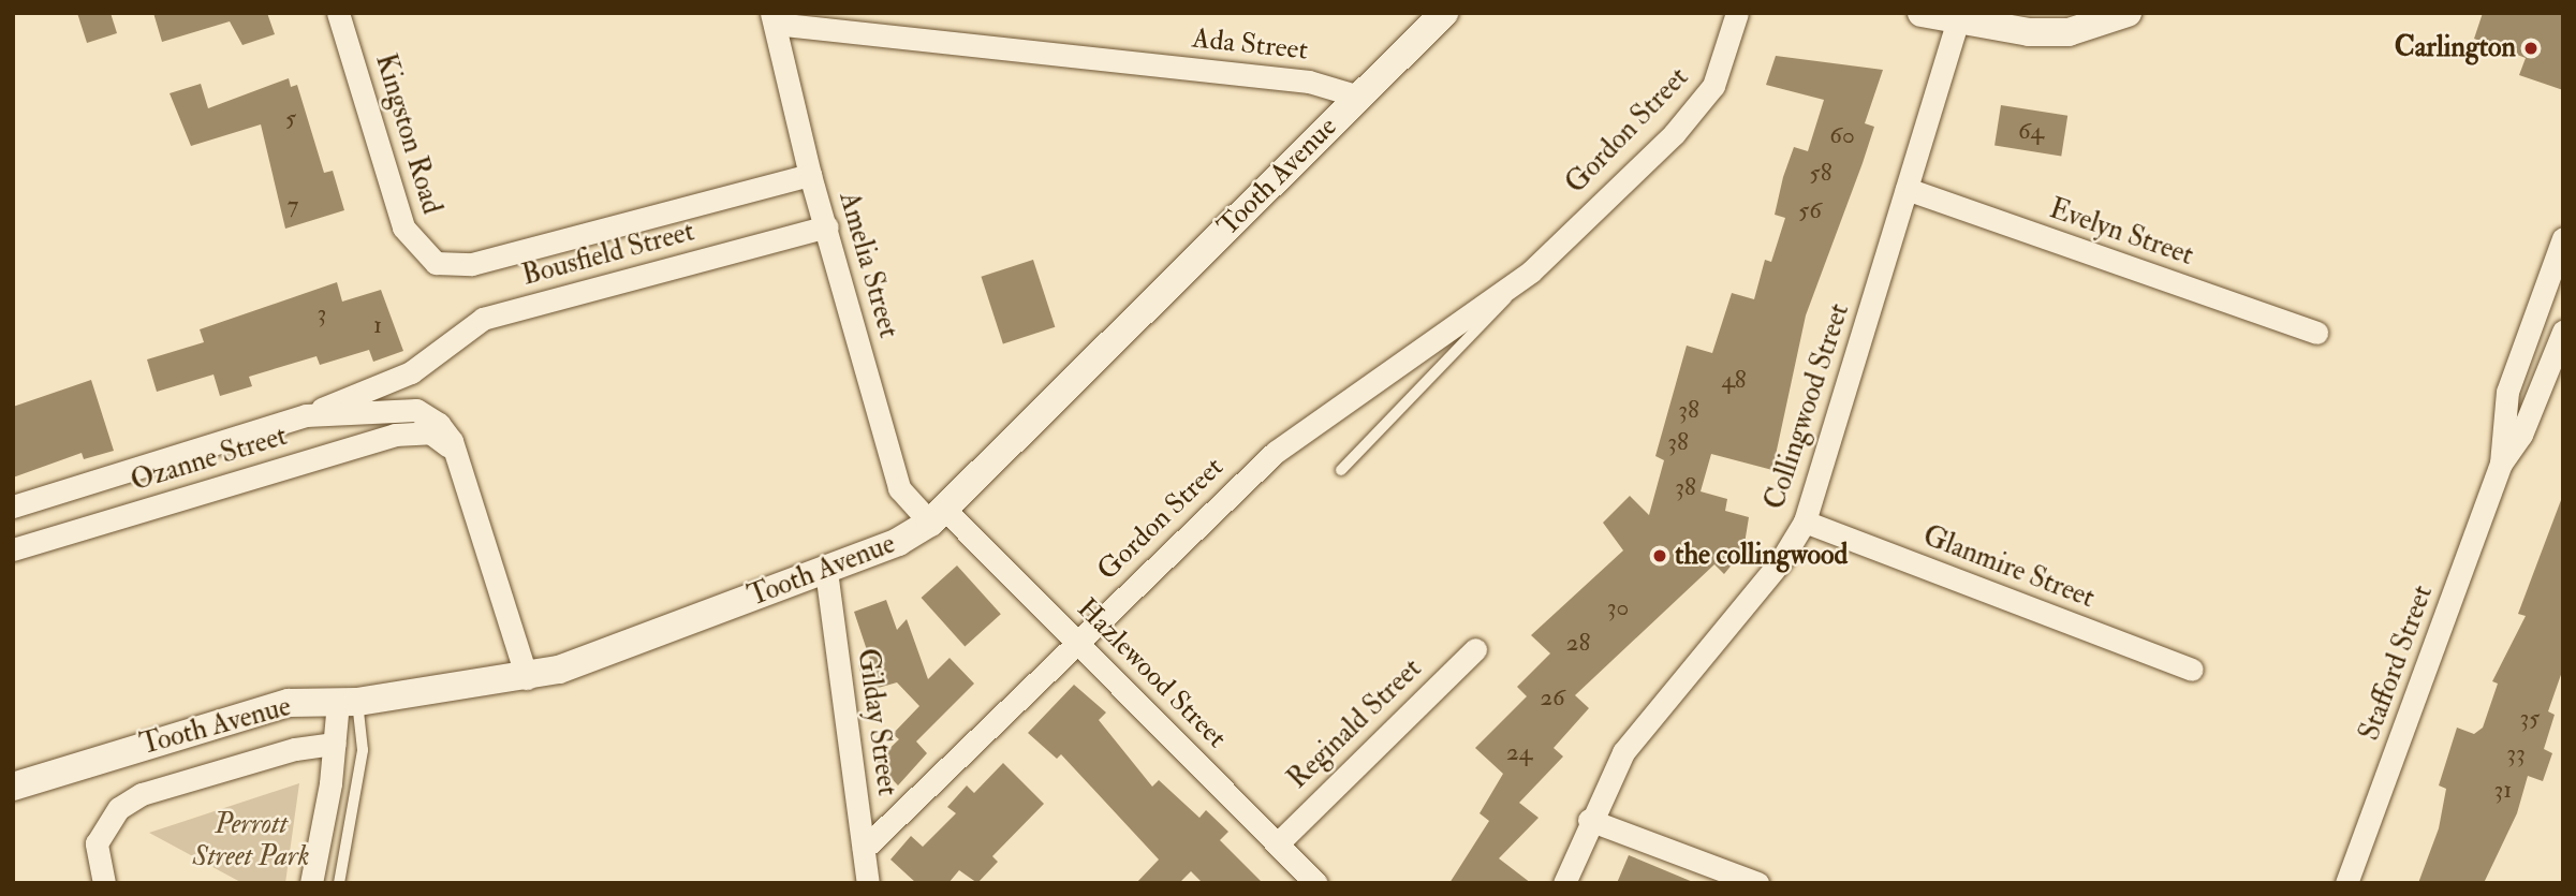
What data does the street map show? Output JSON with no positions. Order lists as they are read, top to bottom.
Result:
{
  "streets": {
    "street": [
      "Ada Street",
      "Gordon Street",
      "Kingston Road",
      "Tooth Avenue",
      "Evelyn Street",
      "Bousfield Street",
      "Amelia Street",
      "Collingwood Street",
      "Ozanne Street",
      "Glanmire Street",
      "Stafford Street",
      "Hazlewood Street",
      "Gilday Street",
      "Reginald Street"
    ]
  },
  "crossings": [
    ["Ada Street", "Tooth Avenue"],
    ["Ada Street", "Amelia Street"],
    ["Gordon Street", "Hazlewood Street"],
    ["Gordon Street", "Gilday Street"],
    ["Kingston Road", "Bousfield Street"],
    ["Tooth Avenue", "Amelia Street"],
    ["Tooth Avenue", "Hazlewood Street"],
    ["Tooth Avenue", "Gilday Street"],
    ["Evelyn Street", "Collingwood Street"],
    ["Bousfield Street", "Amelia Street"],
    ["Bousfield Street", "Ozanne Street"],
    ["Amelia Street", "Hazlewood Street"],
    ["Collingwood Street", "Glanmire Street"],
    ["Hazlewood Street", "Reginald Street"]
  ],
  "parks": ["Perrott Street Park"],
  "places": ["Carlington", "the collingwood"],
  "house_numbers": [
    "5",
    "64",
    "60",
    "58",
    "7",
    "56",
    "3",
    "1",
    "48",
    "38",
    "38",
    "38",
    "30",
    "28",
    "26",
    "35",
    "24",
    "33",
    "31"
  ]
}
